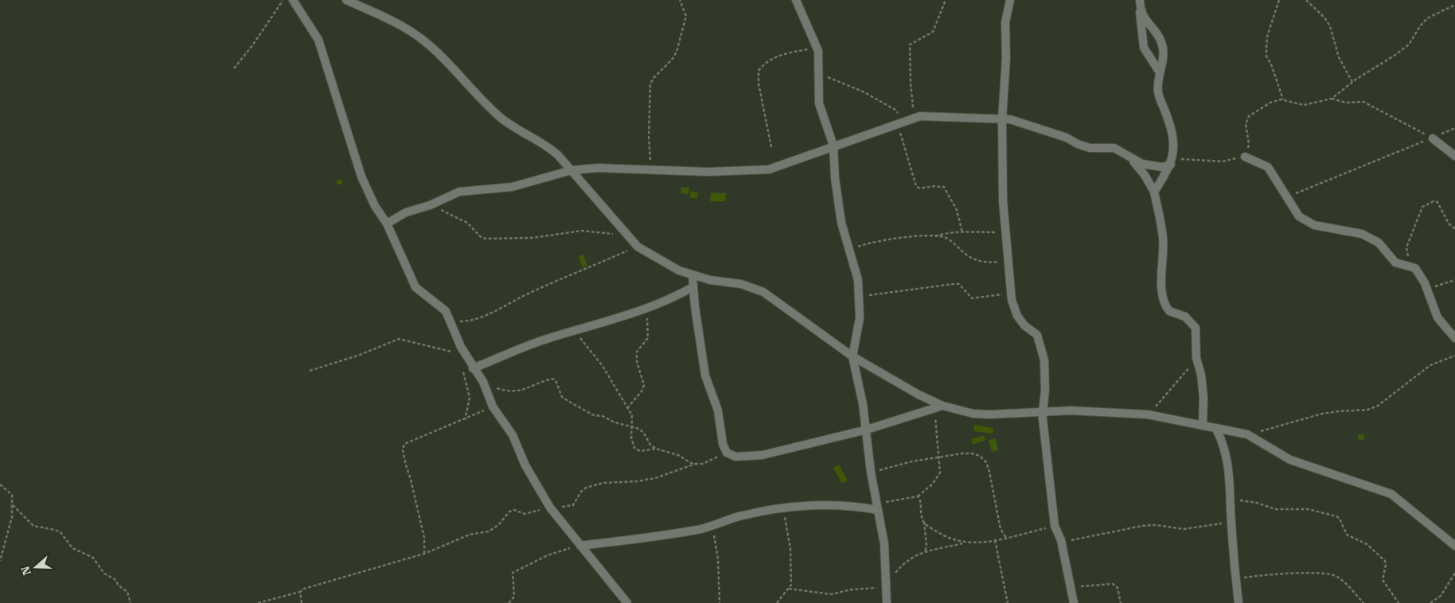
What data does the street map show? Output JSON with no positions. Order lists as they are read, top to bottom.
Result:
{
  "north": "left"
}
